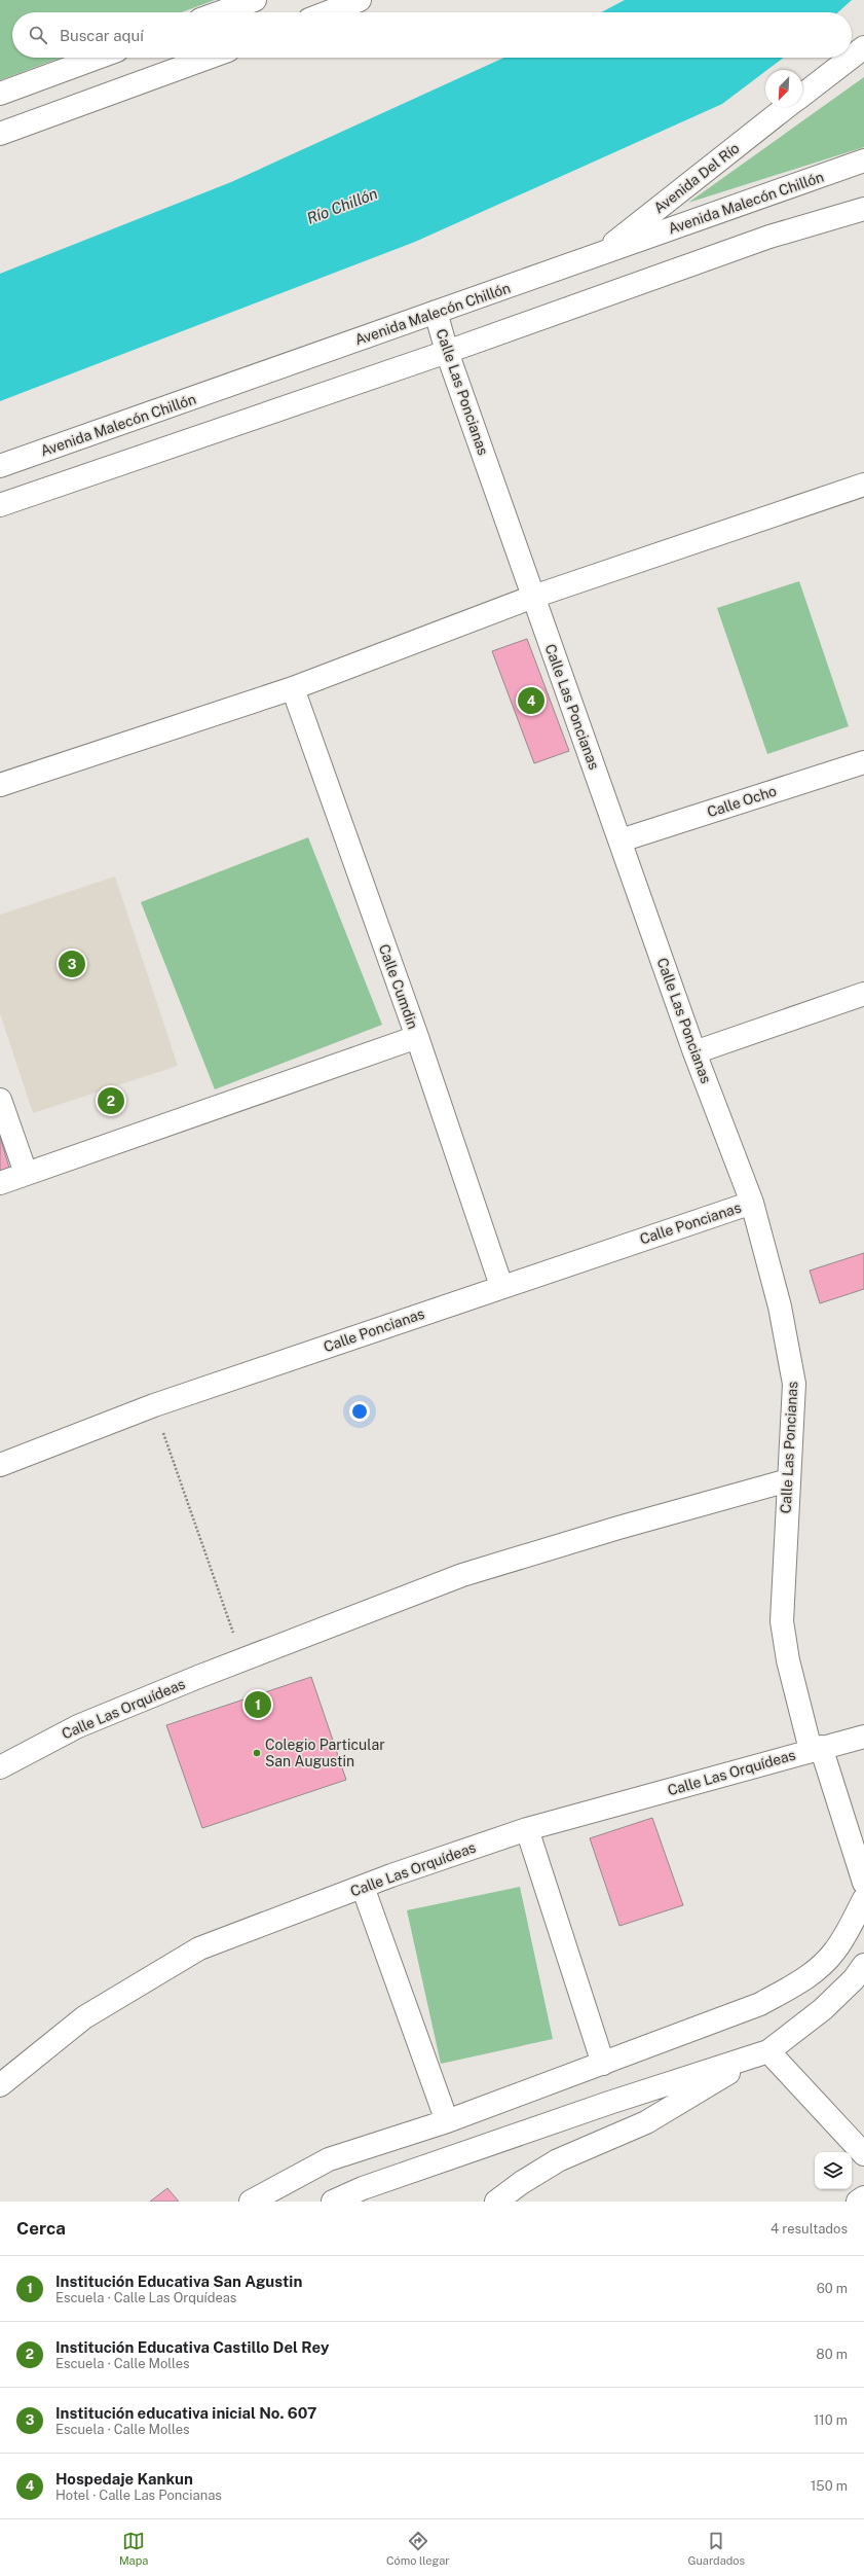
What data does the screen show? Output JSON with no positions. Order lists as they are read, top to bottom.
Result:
{
  "streets": {
    "street": [
      "Avenida Del Río",
      "Avenida Malecón Chillón",
      "Calle Las Poncianas",
      "Calle Ocho",
      "Calle Cumdin",
      "Calle Poncianas",
      "Calle Las Orquídeas"
    ]
  },
  "crossings": [
    ["Avenida Del Río", "Avenida Malecón Chillón"],
    ["Avenida Malecón Chillón", "Calle Las Poncianas"],
    ["Calle Las Poncianas", "Calle Ocho"],
    ["Calle Las Poncianas", "Calle Poncianas"],
    ["Calle Las Poncianas", "Calle Las Orquídeas"],
    ["Calle Cumdin", "Calle Poncianas"]
  ],
  "water": ["Río Chillón"],
  "places": ["Colegio Particular San Augustin"],
  "north": "bottom left",
  "page": {
    "search": "Buscar aquí",
    "pins": [
      "4",
      "3",
      "2",
      "1"
    ],
    "heading": ["Cerca", "4 resultados"],
    "list": [
      {
        "mark": "1",
        "name": "Institución Educativa San Agustin",
        "note": "Escuela · Calle Las Orquídeas",
        "value": "60 m"
      },
      {
        "mark": "2",
        "name": "Institución Educativa Castillo Del Rey",
        "note": "Escuela · Calle Molles",
        "value": "80 m"
      },
      {
        "mark": "3",
        "name": "Institución educativa inicial No. 607",
        "note": "Escuela · Calle Molles",
        "value": "110 m"
      },
      {
        "mark": "4",
        "name": "Hospedaje Kankun",
        "note": "Hotel · Calle Las Poncianas",
        "value": "150 m"
      }
    ],
    "nav": ["Mapa", "Cómo llegar", "Guardados"]
  }
}
